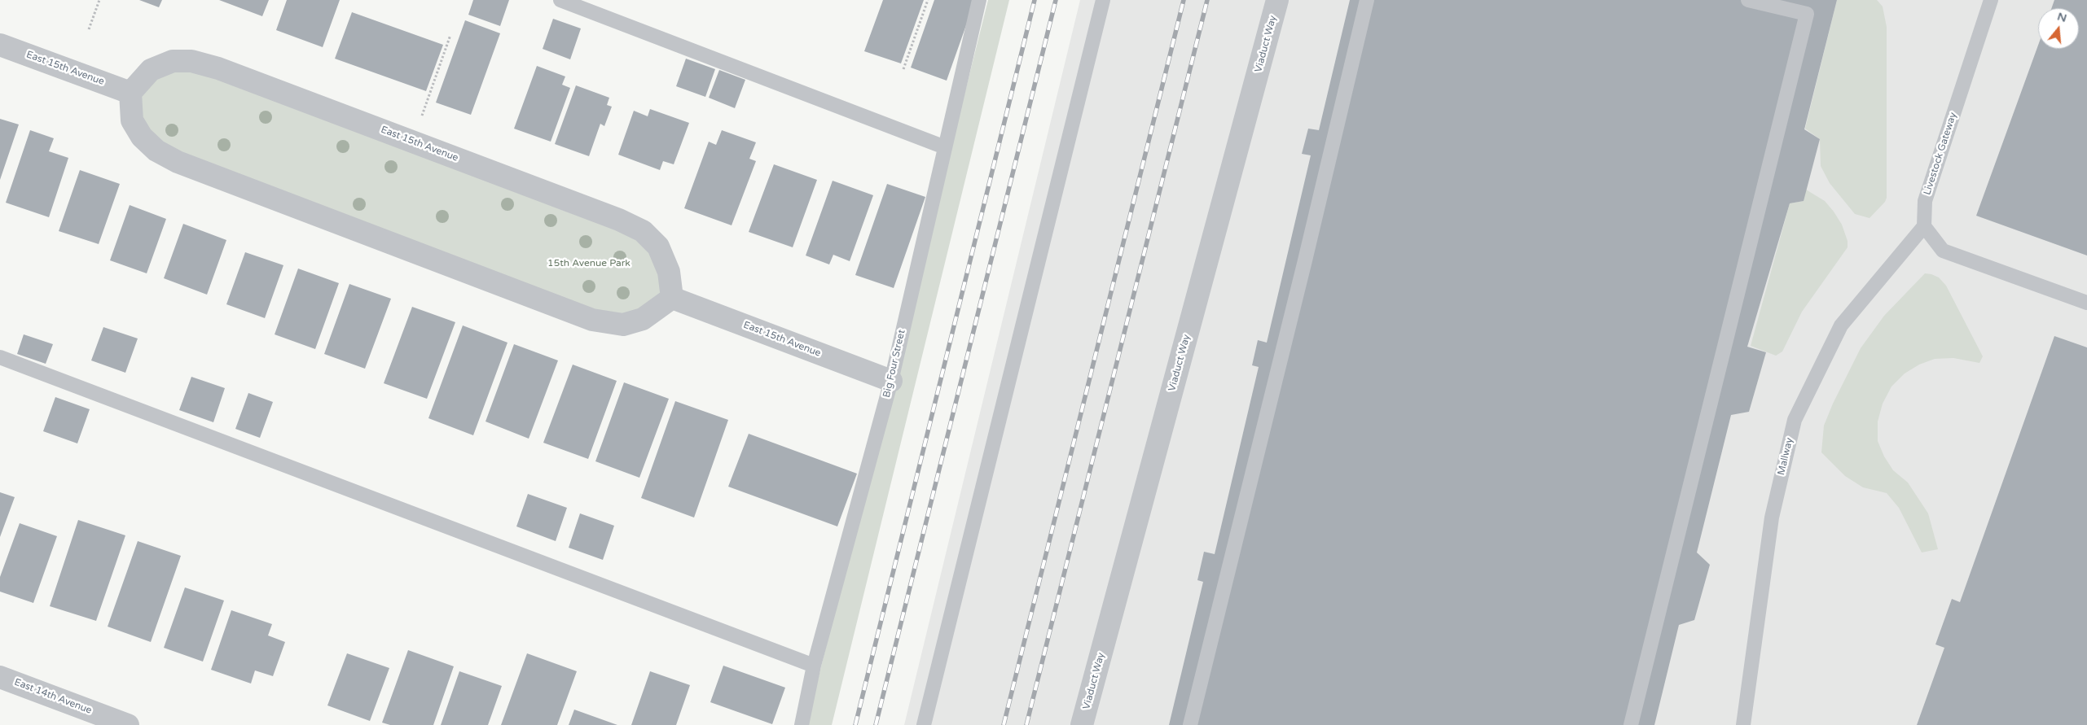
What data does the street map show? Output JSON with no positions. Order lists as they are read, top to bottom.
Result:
{
  "streets": {
    "street": ["Viaduct Way", "East 15th Avenue", "East 14th Avenue"],
    "lane": ["Livestock Gateway", "Big Four Street", "Mallway"]
  },
  "crossings": [
    ["East 15th Avenue", "Big Four Street"],
    ["Livestock Gateway", "Mallway"]
  ],
  "parks": ["15th Avenue Park"],
  "north": "top"
}
